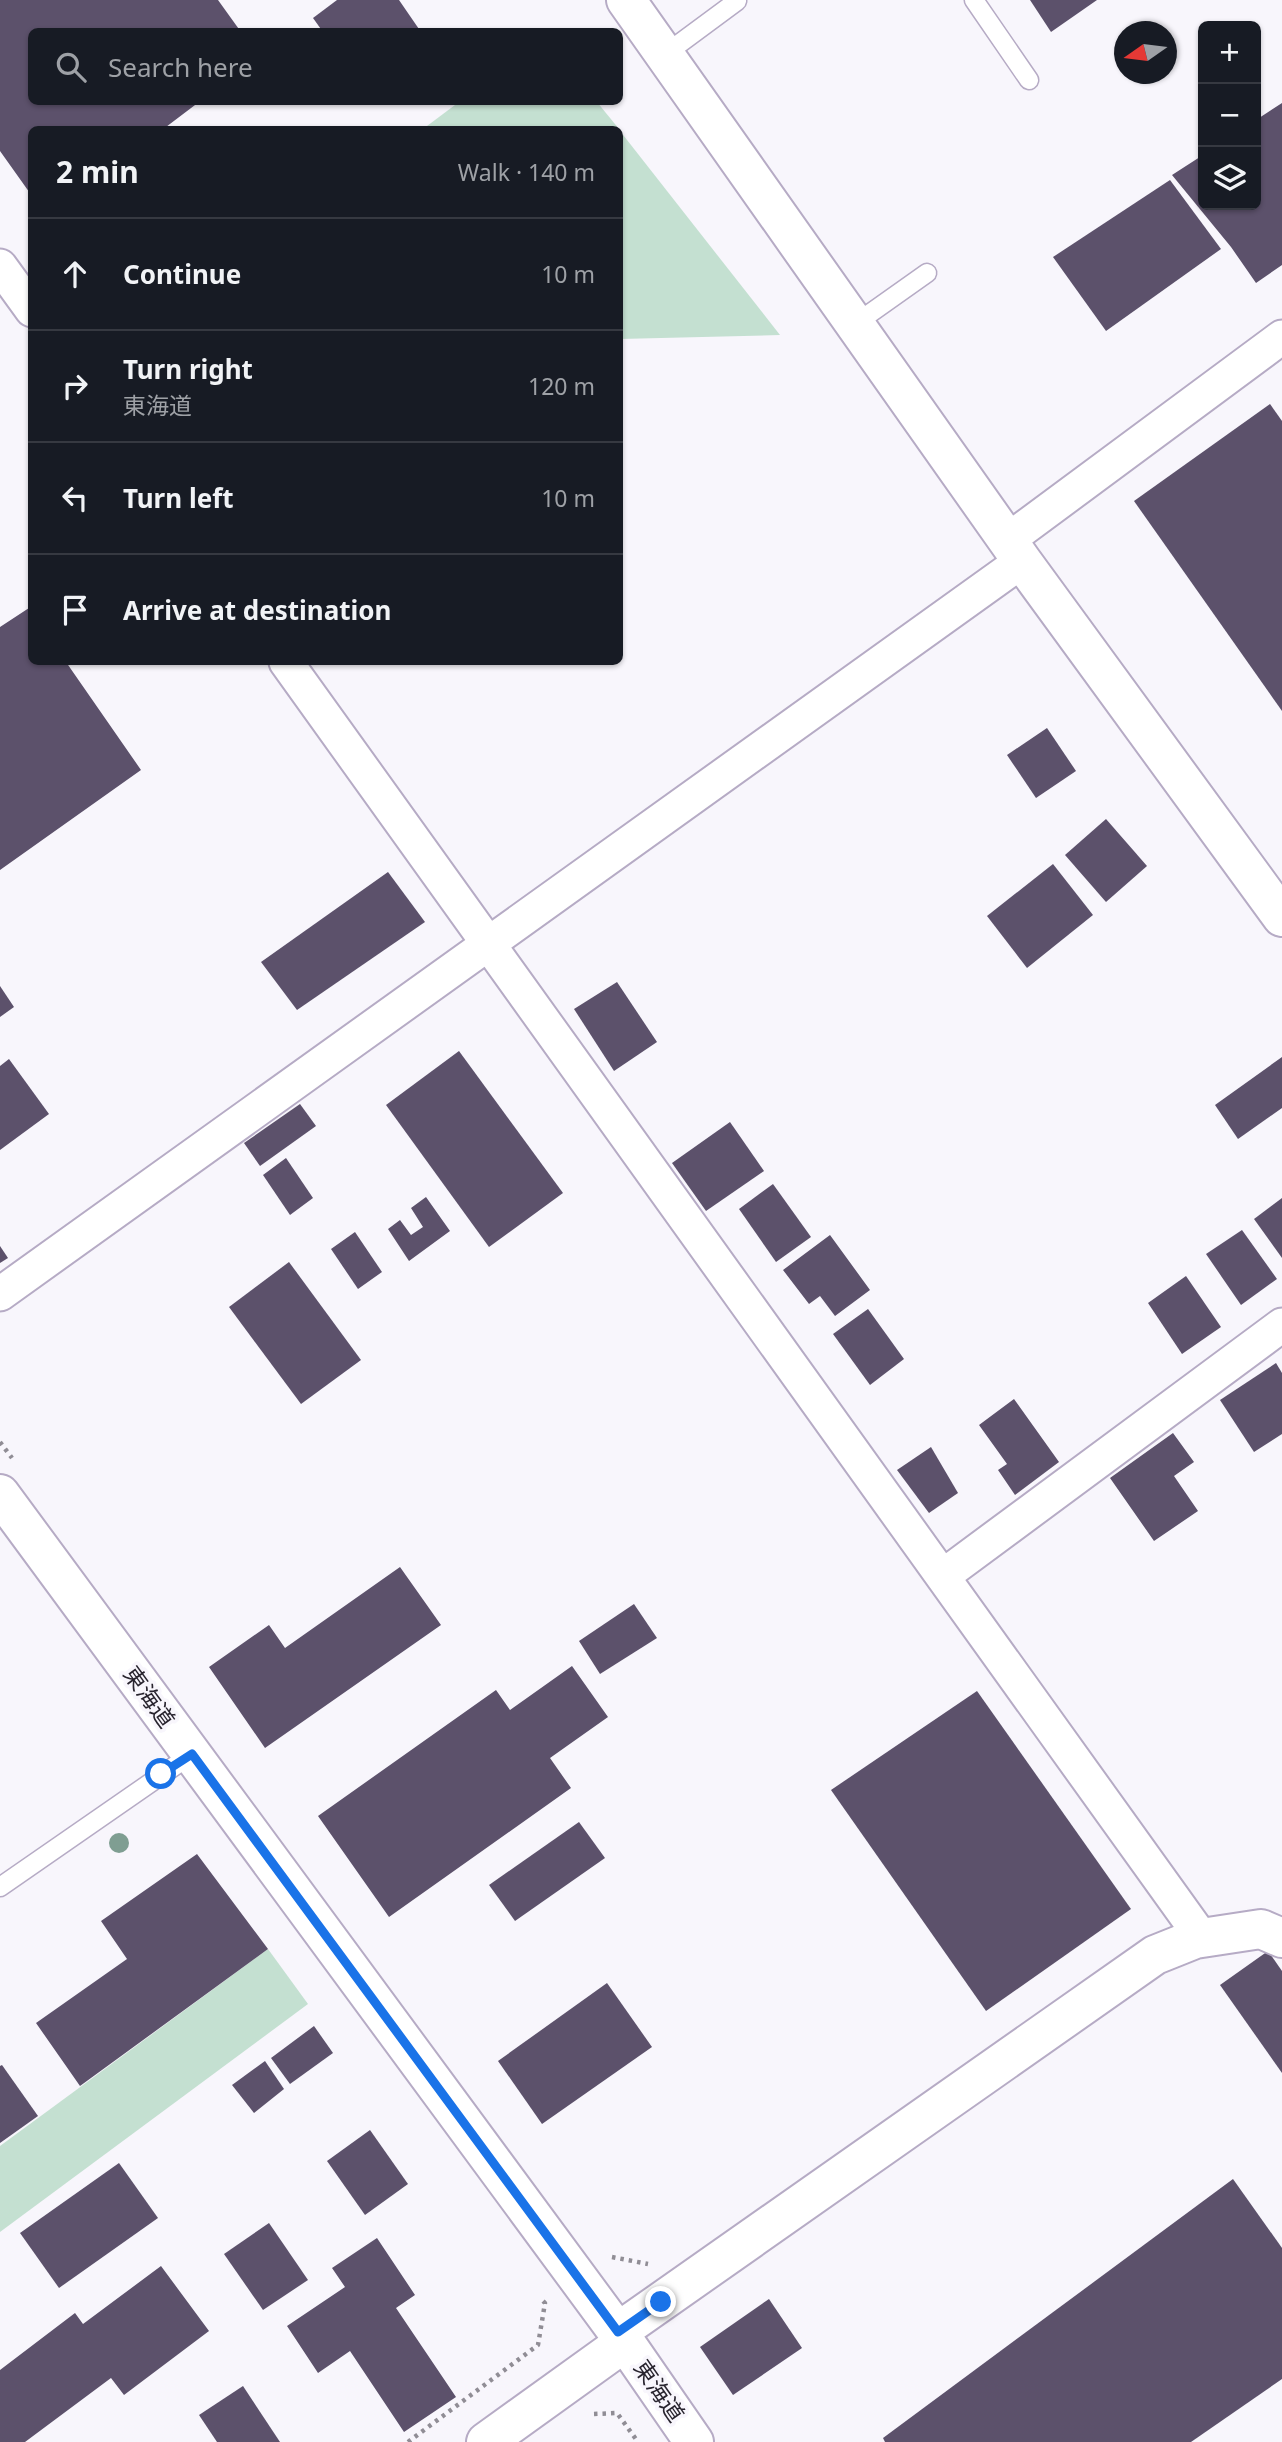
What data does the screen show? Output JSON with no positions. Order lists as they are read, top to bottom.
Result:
{
  "streets": {
    "street": ["東海道"]
  },
  "north": "left",
  "page": {
    "map_buttons": ["+", "−"],
    "search": "Search here",
    "heading": ["2 min", "Walk · 140 m"],
    "list": [
      ["Continue", "10 m"],
      ["Turn right", "東海道", "120 m"],
      ["Turn left", "10 m"],
      "Arrive at destination"
    ]
  }
}
